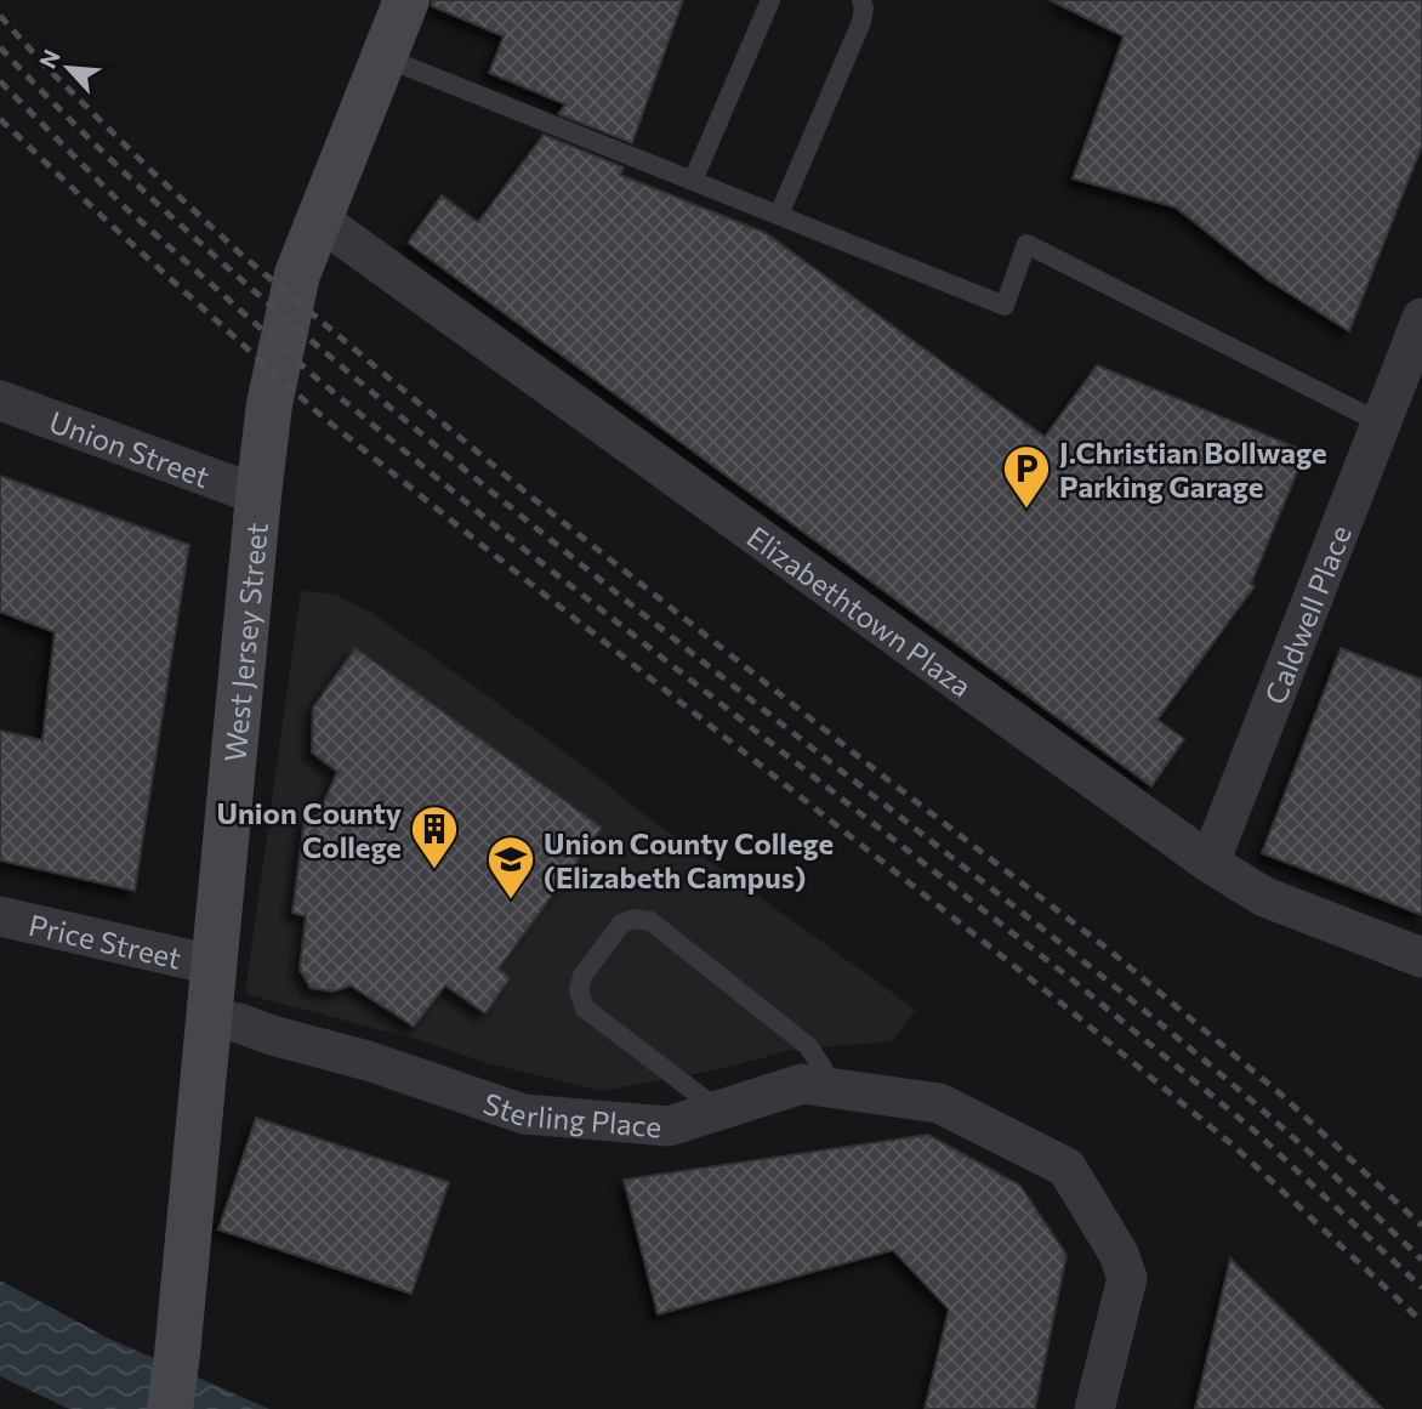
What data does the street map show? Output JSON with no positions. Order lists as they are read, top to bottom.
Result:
{
  "streets": {
    "street": [
      "Union Street",
      "Elizabethtown Plaza",
      "Caldwell Place",
      "West Jersey Street",
      "Price Street",
      "Sterling Place"
    ]
  },
  "crossings": [
    ["Union Street", "West Jersey Street"],
    ["Elizabethtown Plaza", "Caldwell Place"],
    ["Elizabethtown Plaza", "West Jersey Street"],
    ["West Jersey Street", "Price Street"],
    ["West Jersey Street", "Sterling Place"]
  ],
  "places": {
    "parking": ["J.Christian Bollwage Parking Garage"],
    "building": ["Union County College"],
    "school or university": ["Union County College (Elizabeth Campus)"]
  },
  "north": "top left"
}
